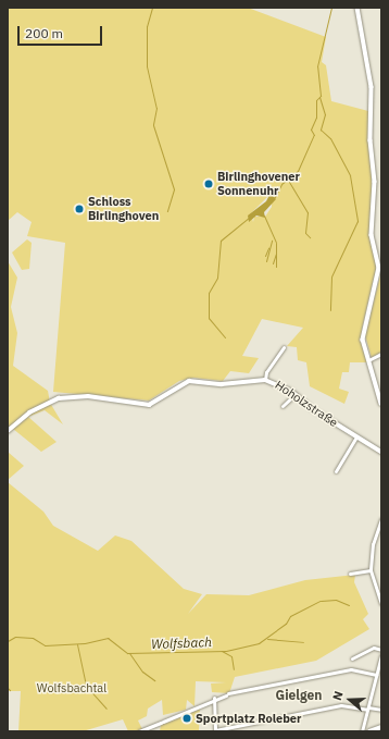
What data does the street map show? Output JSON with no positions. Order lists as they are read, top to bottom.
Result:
{
  "streets": {
    "street": ["Hoholzstraße"]
  },
  "districts": ["Gielgen"],
  "water": ["Wolfsbach"],
  "parks": ["Wolfsbachtal"],
  "places": ["Birlinghovener Sonnenuhr", "Schloss Birlinghoven", "Sportplatz Roleber"],
  "scale_bar": "200 m",
  "north": "left"
}
